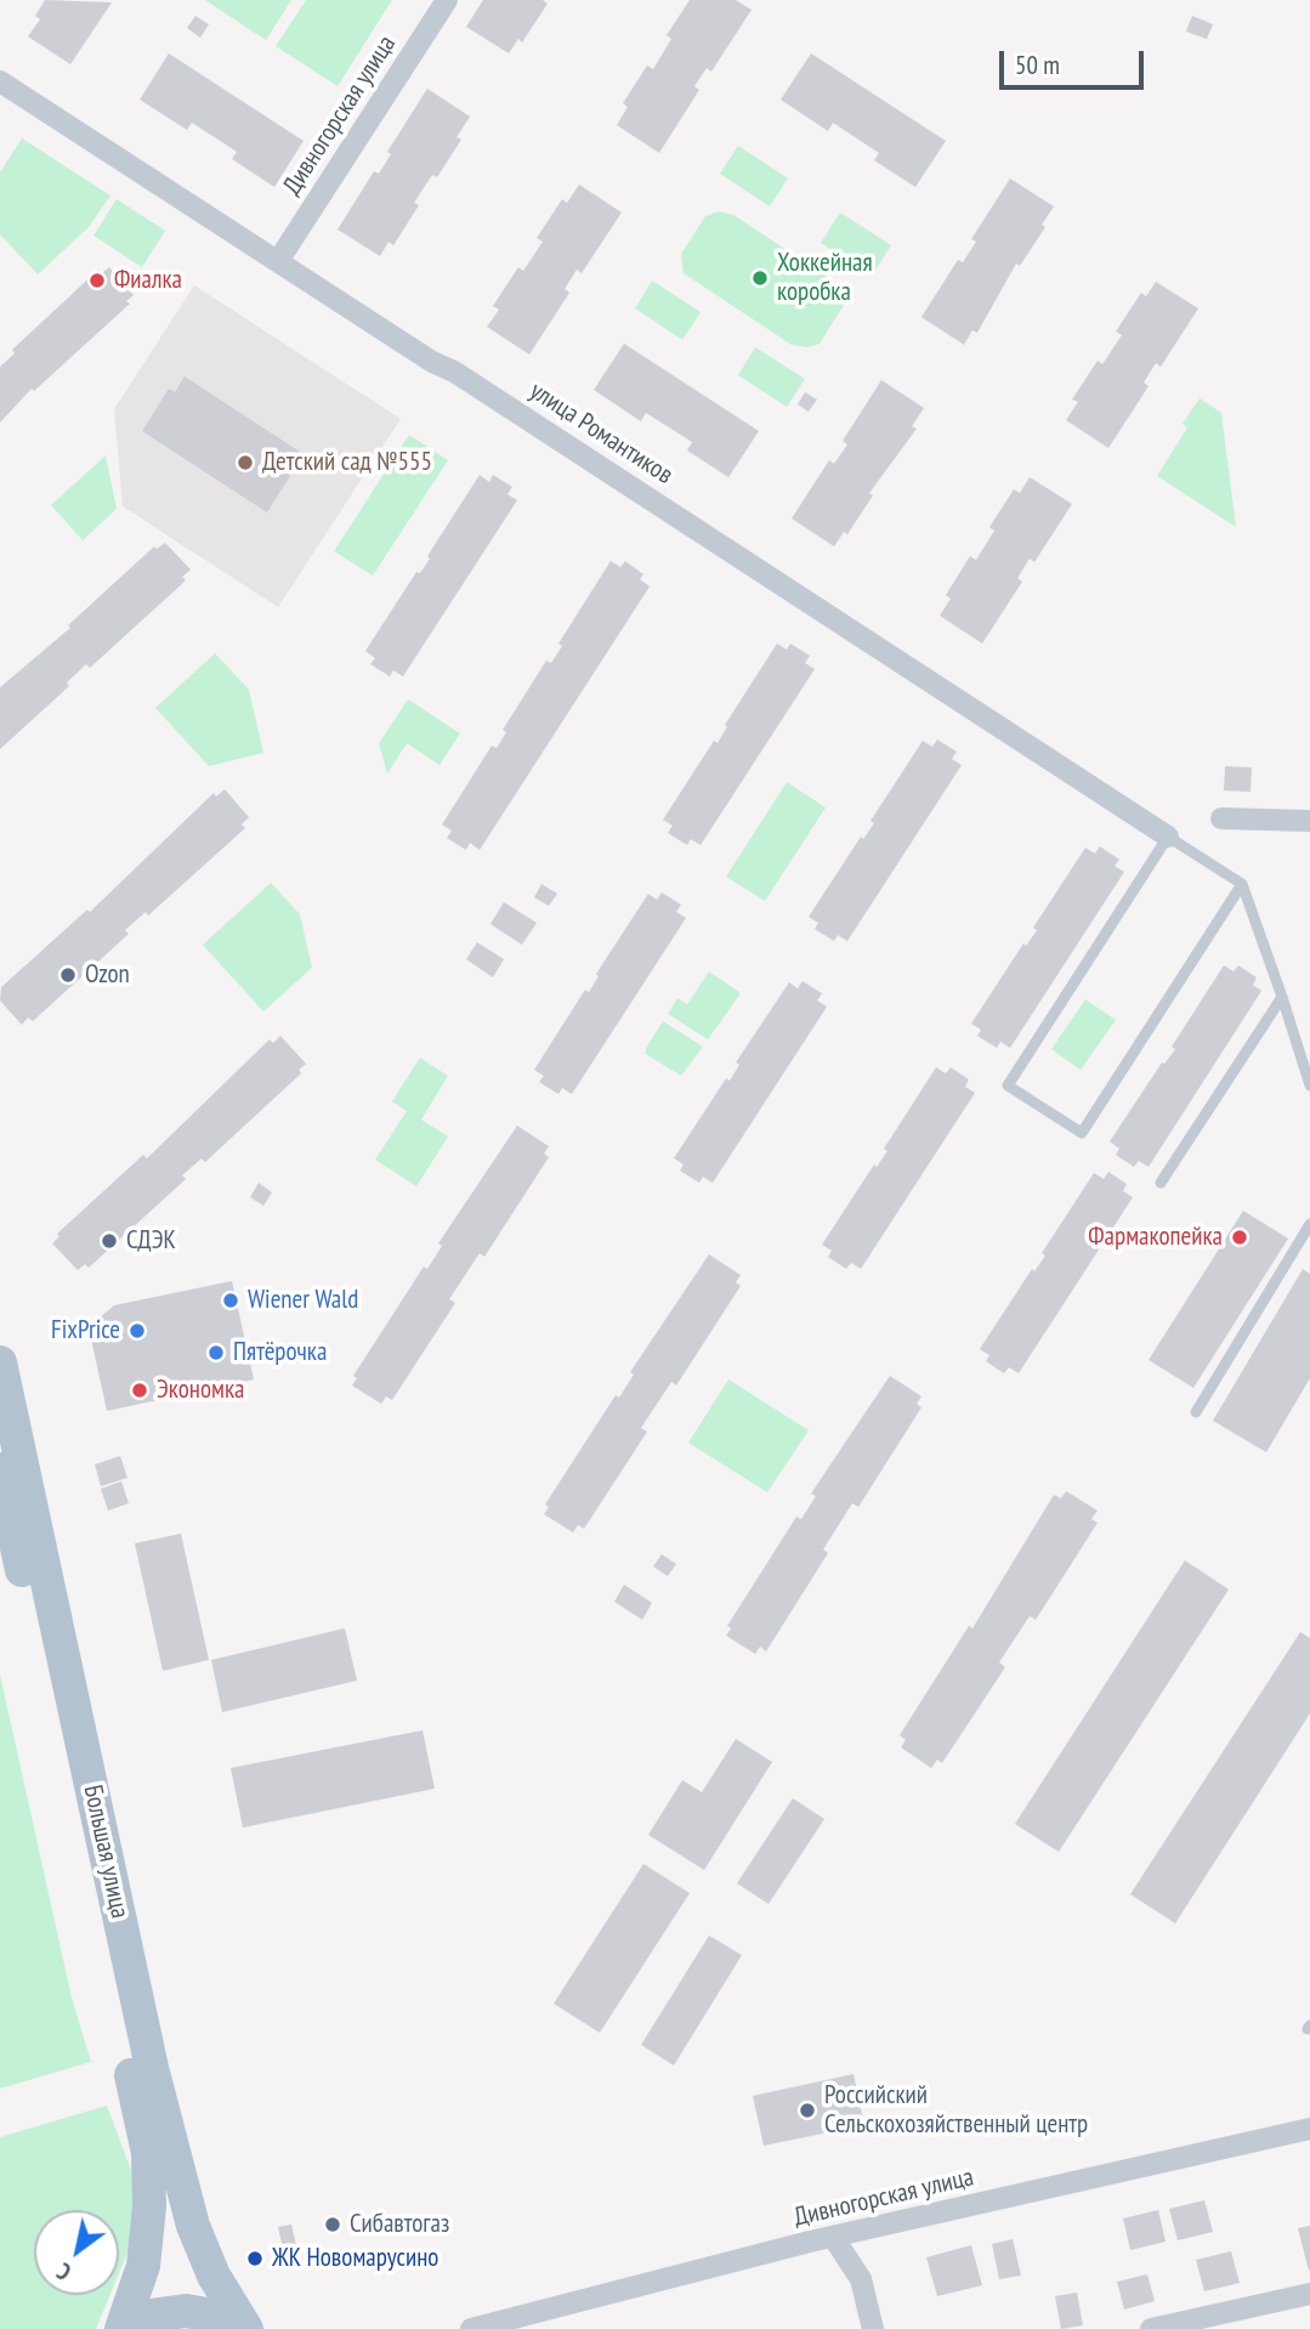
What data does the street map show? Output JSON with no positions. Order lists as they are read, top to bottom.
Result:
{
  "streets": {
    "main road": ["Большая улица"],
    "street": ["Дивногорская улица", "улица Романтиков"]
  },
  "crossings": [
    ["Дивногорская улица", "улица Романтиков"]
  ],
  "places": [
    "Хоккейная коробка",
    "Фиалка",
    "Детский сад №555",
    "Ozon",
    "Фармакопейка",
    "СДЭК",
    "Wiener Wald",
    "FixPrice",
    "Пятёрочка",
    "Экономка",
    "Российский Сельскохозяйственный центр",
    "Сибавтогаз",
    "ЖК Новомарусино"
  ],
  "scale_bar": "50 m",
  "north": "bottom left"
}
